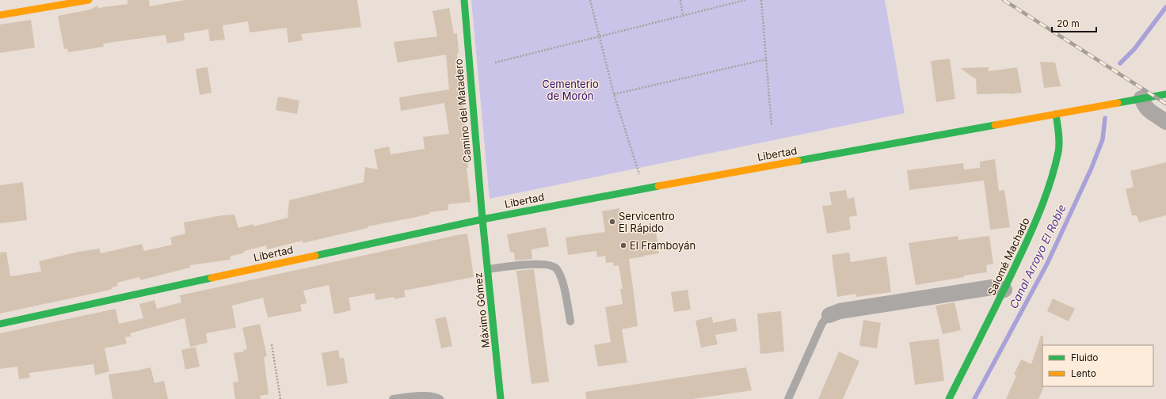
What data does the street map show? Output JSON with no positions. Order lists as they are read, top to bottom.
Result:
{
  "streets": {
    "main road": [
      "Camino del Matadero",
      "Libertad",
      "Salomé Machado",
      "Máximo Gómez"
    ]
  },
  "crossings": [
    ["Camino del Matadero", "Libertad"],
    ["Camino del Matadero", "Máximo Gómez"],
    ["Libertad", "Salomé Machado"],
    ["Libertad", "Máximo Gómez"]
  ],
  "water": ["Canal Arroyo El Roble"],
  "parks": ["Cementerio de Morón"],
  "places": ["Servicentro El Rápido", "El Framboyán"],
  "legend": ["Fluido", "Lento"],
  "scale_bar": "20 m"
}
